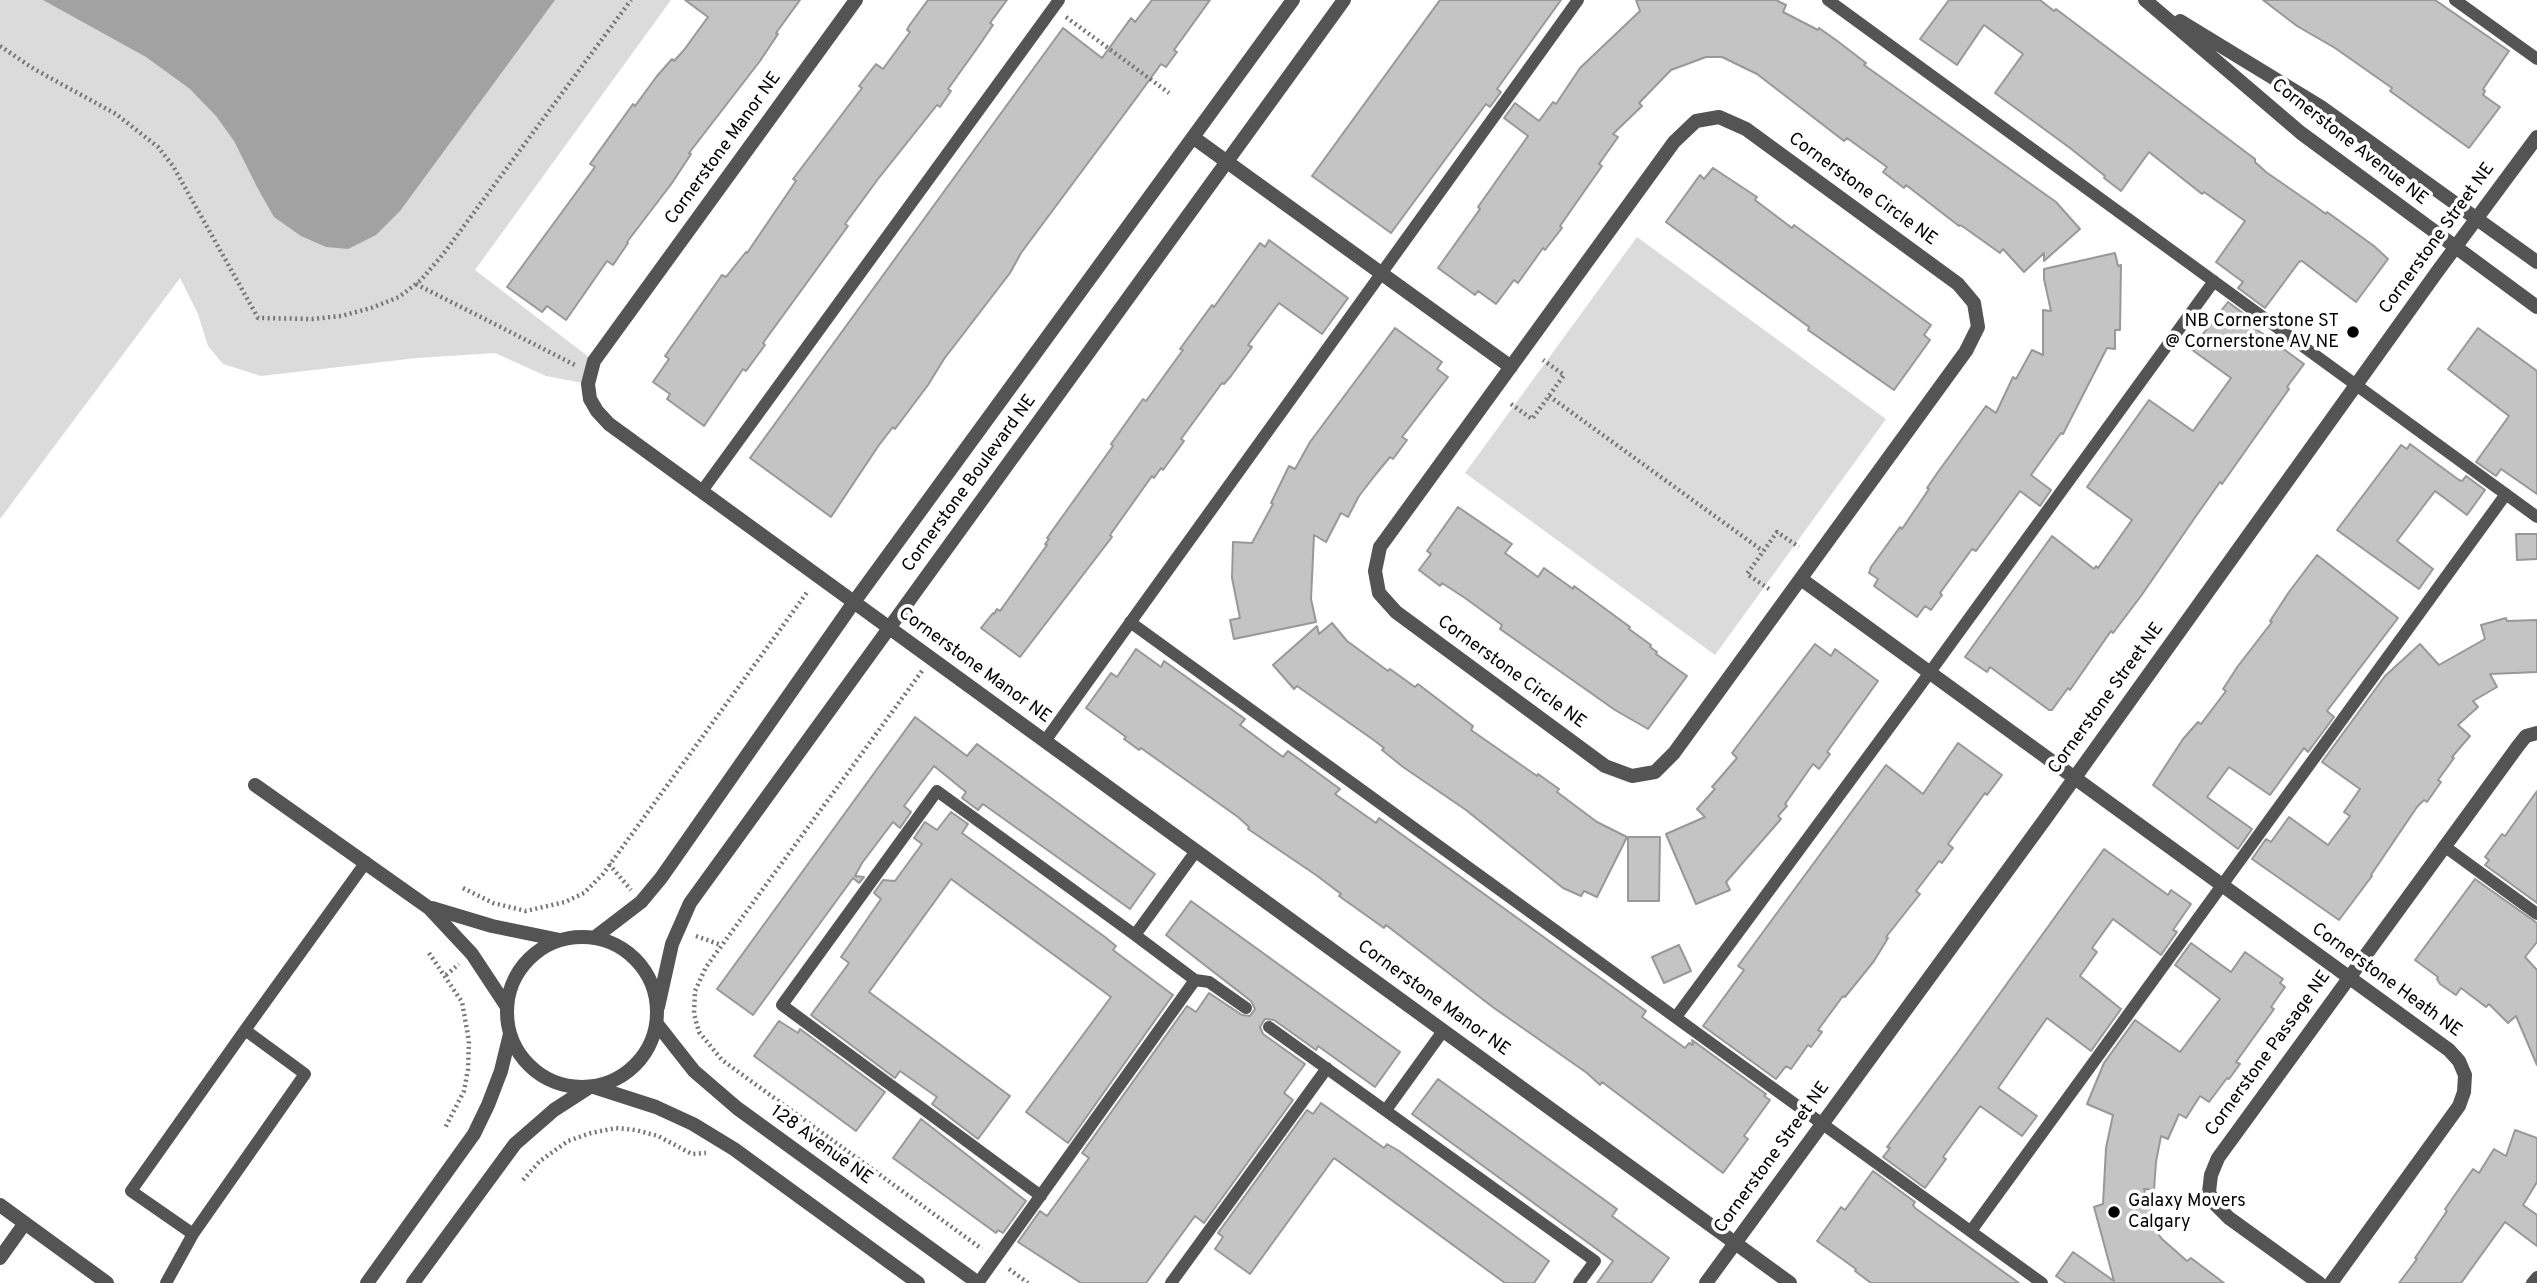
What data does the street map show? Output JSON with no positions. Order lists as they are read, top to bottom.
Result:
{
  "streets": {
    "street": [
      "Cornerstone Avenue NE",
      "Cornerstone Manor NE",
      "Cornerstone Circle NE",
      "Cornerstone Street NE",
      "Cornerstone Boulevard NE",
      "Cornerstone Heath NE",
      "Cornerstone Passage NE",
      "128 Avenue NE"
    ]
  },
  "crossings": [
    ["Cornerstone Avenue NE", "Cornerstone Street NE"],
    ["Cornerstone Manor NE", "Cornerstone Street NE"],
    ["Cornerstone Manor NE", "Cornerstone Boulevard NE"],
    ["Cornerstone Street NE", "Cornerstone Heath NE"],
    ["Cornerstone Boulevard NE", "128 Avenue NE"],
    ["Cornerstone Heath NE", "Cornerstone Passage NE"]
  ],
  "places": ["NB Cornerstone ST @ Cornerstone AV NE", "Galaxy Movers Calgary"]
}
